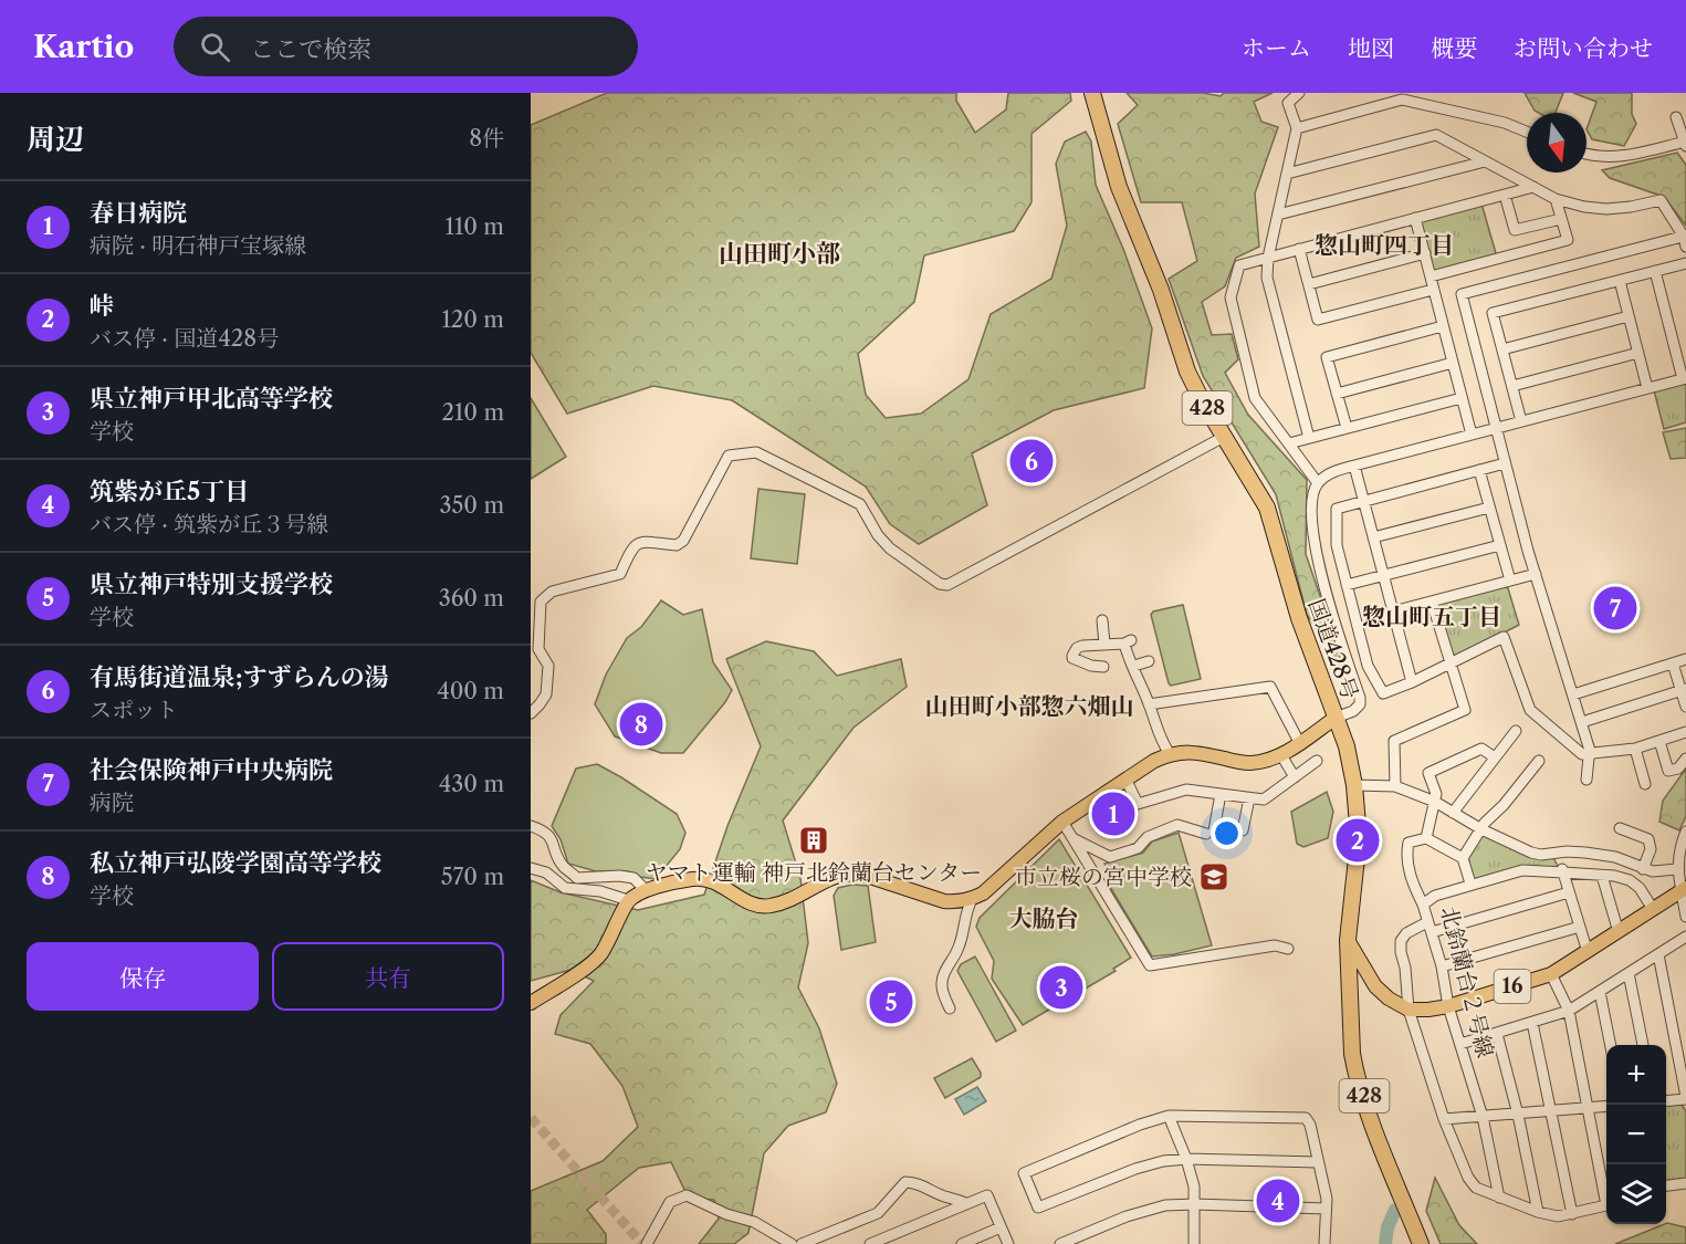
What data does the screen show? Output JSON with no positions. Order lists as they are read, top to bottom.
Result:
{
  "streets": {
    "highway": ["428", "国道428号"],
    "main road": ["16"],
    "street": ["北鈴蘭台２号線"]
  },
  "crossings": [
    ["北鈴蘭台２号線", "16"]
  ],
  "districts": [
    "惣山町四丁目",
    "山田町小部",
    "惣山町五丁目",
    "山田町小部惣六畑山",
    "大脇台"
  ],
  "places": {
    "building": ["ヤマト運輸 神戸北鈴蘭台センター"],
    "school or university": ["市立桜の宮中学校"]
  },
  "north": "bottom",
  "page": {
    "header": "Kartio",
    "search": "ここで検索",
    "nav": [
      "ホーム",
      "地図",
      "概要",
      "お問い合わせ"
    ],
    "heading": ["周辺", "8件"],
    "list": [
      {
        "mark": "1",
        "name": "春日病院",
        "note": "病院 · 明石神戸宝塚線",
        "value": "110 m"
      },
      {
        "mark": "2",
        "name": "峠",
        "note": "バス停 · 国道428号",
        "value": "120 m"
      },
      {
        "mark": "3",
        "name": "県立神戸甲北高等学校",
        "note": "学校",
        "value": "210 m"
      },
      {
        "mark": "4",
        "name": "筑紫が丘5丁目",
        "note": "バス停 · 筑紫が丘３号線",
        "value": "350 m"
      },
      {
        "mark": "5",
        "name": "県立神戸特別支援学校",
        "note": "学校",
        "value": "360 m"
      },
      {
        "mark": "6",
        "name": "有馬街道温泉;すずらんの湯",
        "note": "スポット",
        "value": "400 m"
      },
      {
        "mark": "7",
        "name": "社会保険神戸中央病院",
        "note": "病院",
        "value": "430 m"
      },
      {
        "mark": "8",
        "name": "私立神戸弘陵学園高等学校",
        "note": "学校",
        "value": "570 m"
      }
    ],
    "pins": [
      "6",
      "7",
      "8",
      "1",
      "2",
      "3",
      "5",
      "4"
    ],
    "buttons": ["保存", "共有"],
    "map_buttons": ["+", "−"]
  }
}
